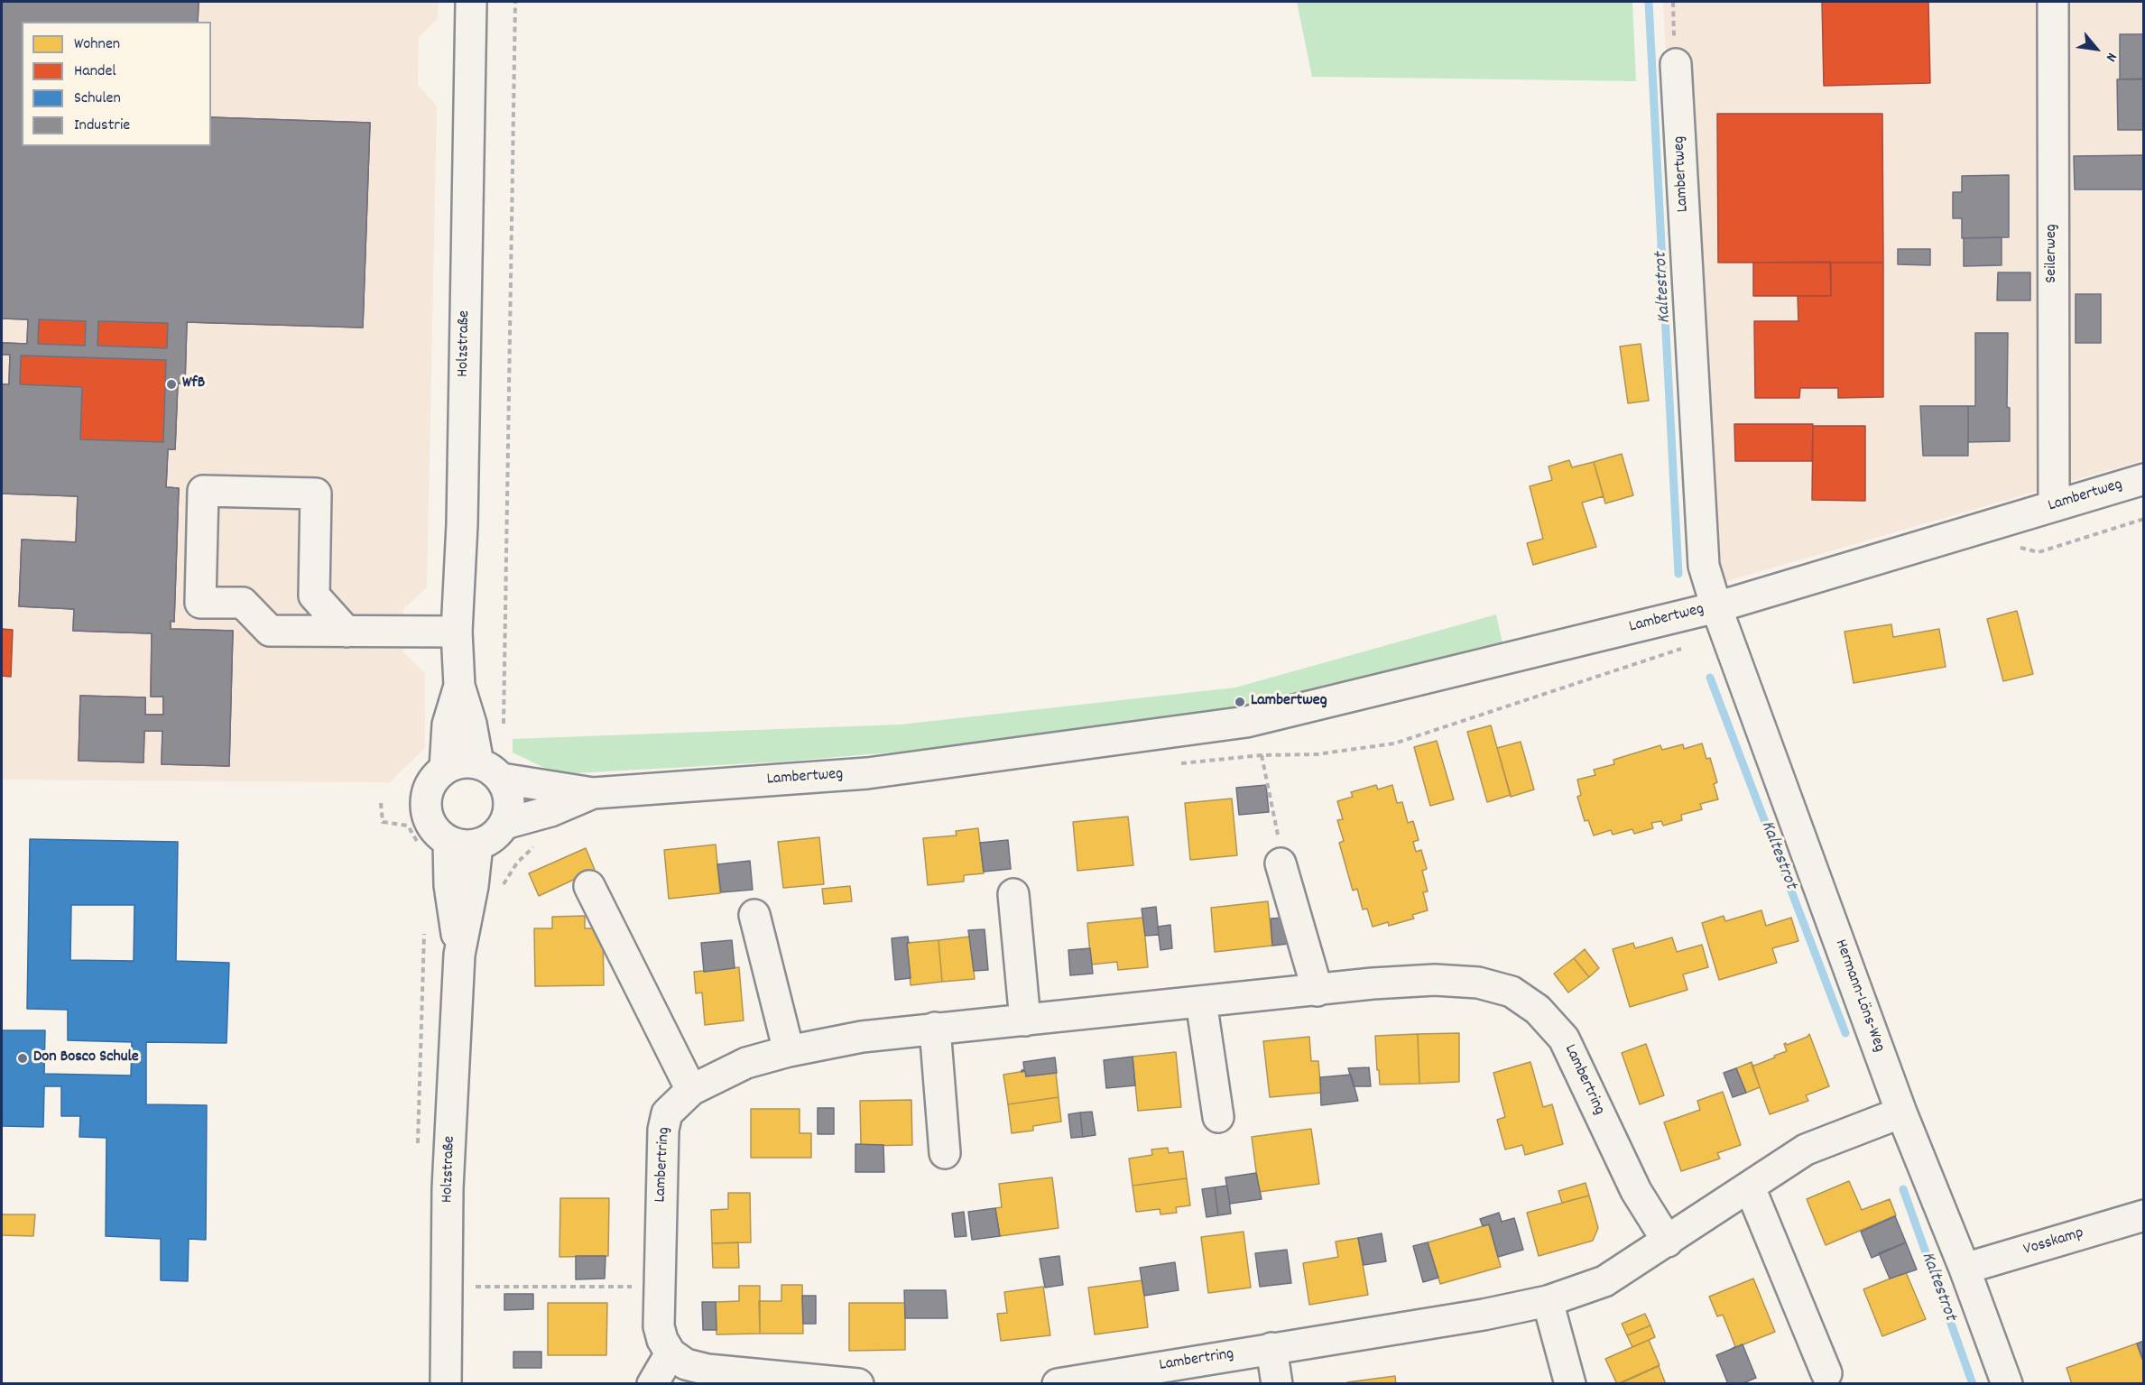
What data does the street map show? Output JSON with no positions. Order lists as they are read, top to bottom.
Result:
{
  "streets": {
    "street": [
      "Lambertweg",
      "Seilerweg",
      "Holzstraße",
      "Hermann-Löns-Weg",
      "Lambertring",
      "Vosskamp"
    ]
  },
  "crossings": [
    ["Lambertweg", "Seilerweg"],
    ["Lambertweg", "Holzstraße"],
    ["Lambertweg", "Hermann-Löns-Weg"],
    ["Hermann-Löns-Weg", "Lambertring"],
    ["Hermann-Löns-Weg", "Vosskamp"]
  ],
  "water": ["Kaltestrot"],
  "places": ["WfB", "Lambertweg", "Don Bosco Schule"],
  "legend": [
    "Wohnen",
    "Handel",
    "Schulen",
    "Industrie"
  ],
  "north": "bottom right"
}
